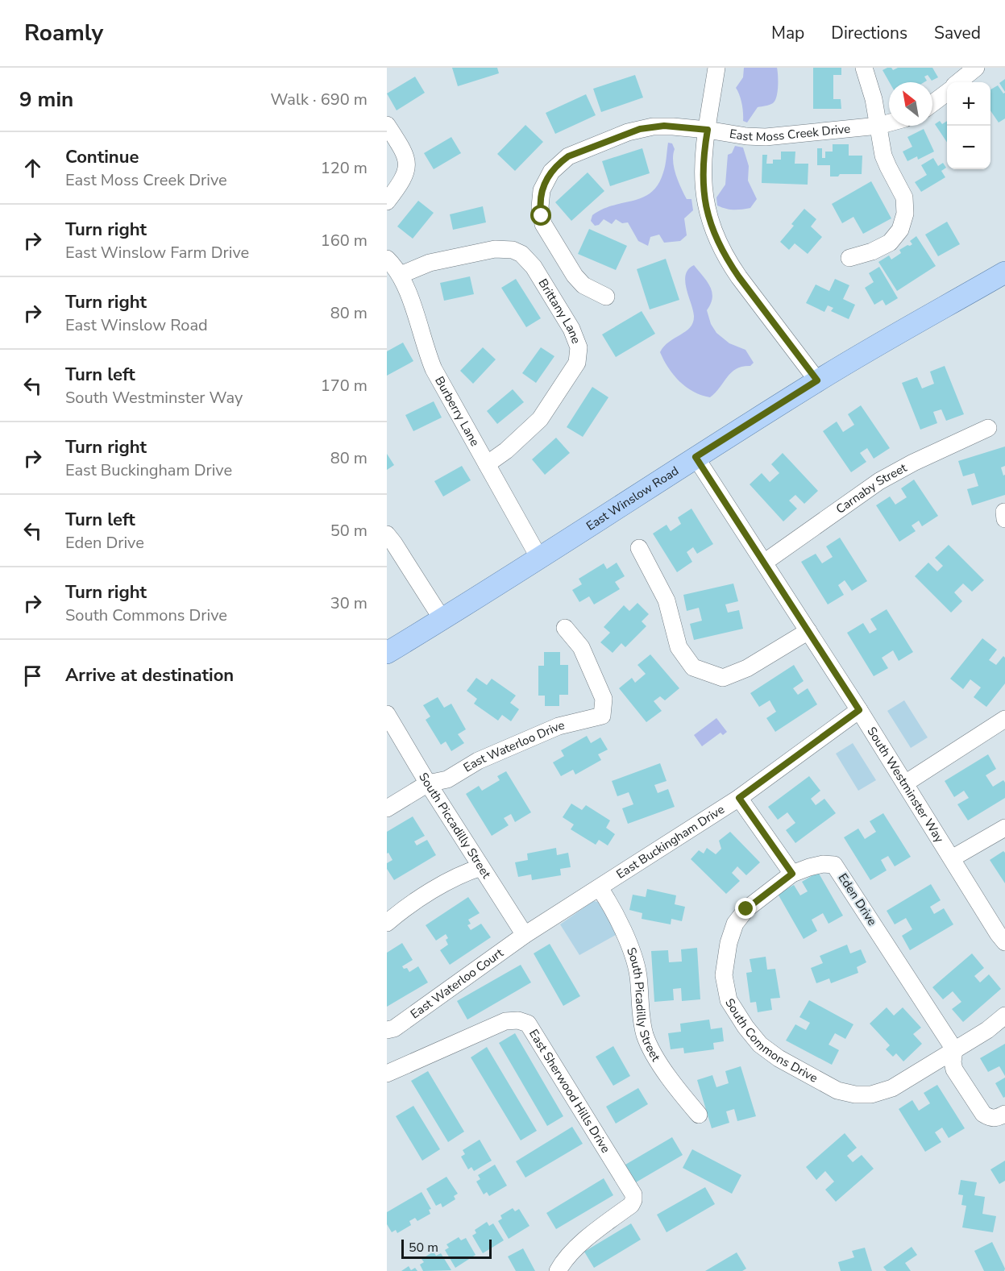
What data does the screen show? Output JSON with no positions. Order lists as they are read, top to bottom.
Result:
{
  "streets": {
    "main road": ["East Winslow Road"],
    "street": [
      "East Moss Creek Drive",
      "Brittany Lane",
      "Burberry Lane",
      "Carnaby Street",
      "East Waterloo Drive",
      "South Westminster Way",
      "South Piccadilly Street",
      "East Buckingham Drive",
      "Eden Drive",
      "East Waterloo Court",
      "South Picadilly Street",
      "South Commons Drive",
      "East Sherwood Hills Drive"
    ]
  },
  "crossings": [
    ["Brittany Lane", "Burberry Lane"],
    ["Burberry Lane", "East Winslow Road"],
    ["Carnaby Street", "South Westminster Way"],
    ["East Winslow Road", "South Westminster Way"],
    ["East Waterloo Drive", "South Piccadilly Street"],
    ["South Westminster Way", "East Buckingham Drive"],
    ["South Piccadilly Street", "East Buckingham Drive"],
    ["South Piccadilly Street", "East Waterloo Court"],
    ["East Buckingham Drive", "East Waterloo Court"],
    ["East Buckingham Drive", "South Picadilly Street"],
    ["Eden Drive", "South Commons Drive"]
  ],
  "scale_bar": "50 m",
  "north": "top left",
  "page": {
    "header": "Roamly",
    "nav": ["Map", "Directions", "Saved"],
    "heading": ["9 min", "Walk · 690 m"],
    "map_buttons": ["+", "−"],
    "list": [
      ["Continue", "East Moss Creek Drive", "120 m"],
      ["Turn right", "East Winslow Farm Drive", "160 m"],
      ["Turn right", "East Winslow Road", "80 m"],
      ["Turn left", "South Westminster Way", "170 m"],
      ["Turn right", "East Buckingham Drive", "80 m"],
      ["Turn left", "Eden Drive", "50 m"],
      ["Turn right", "South Commons Drive", "30 m"],
      "Arrive at destination"
    ],
    "scale": "50 m"
  }
}
